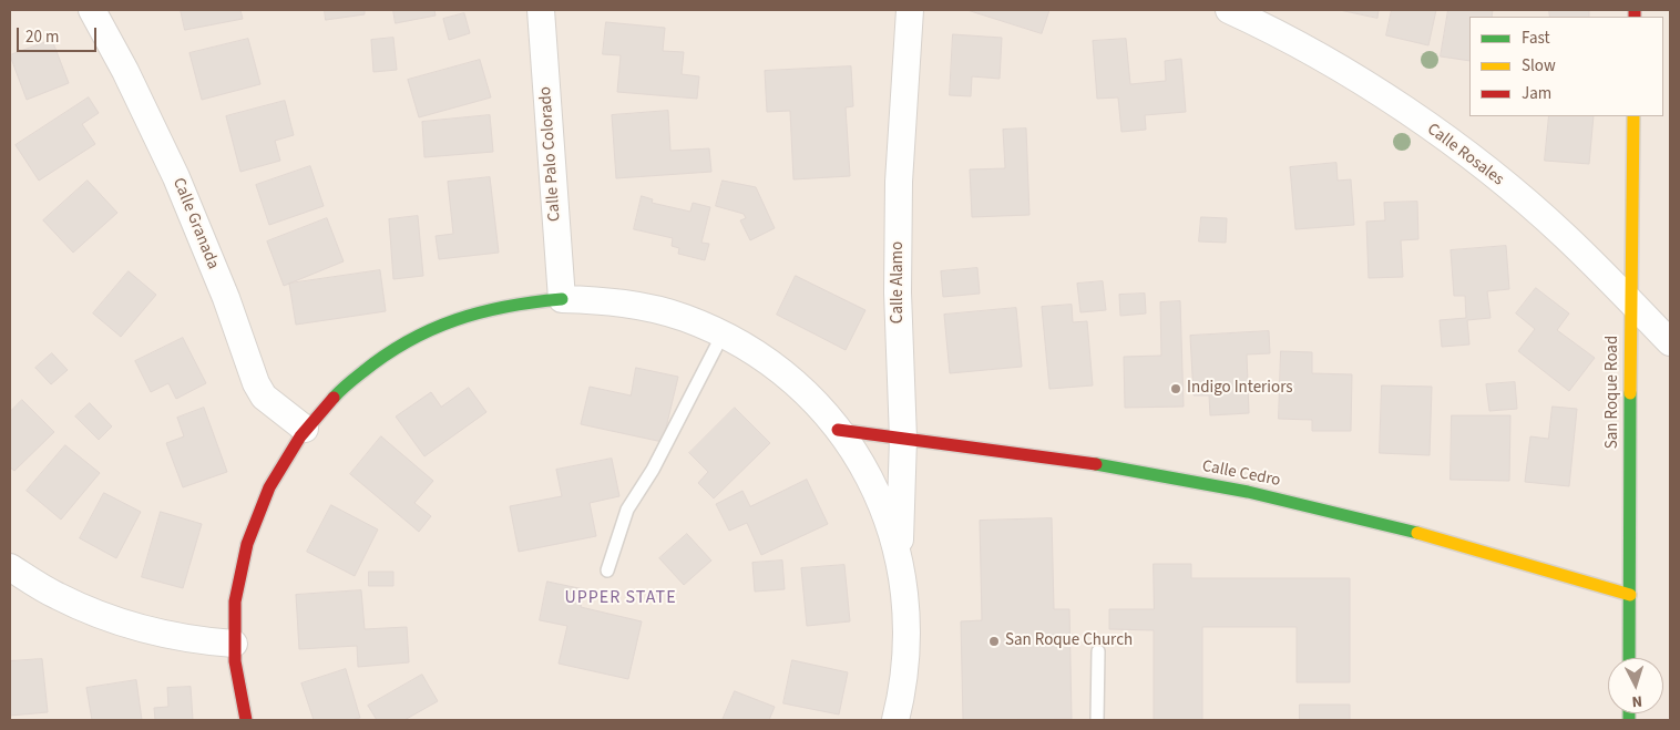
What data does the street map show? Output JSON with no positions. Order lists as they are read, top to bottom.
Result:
{
  "streets": {
    "street": [
      "Calle Palo Colorado",
      "Calle Rosales",
      "Calle Granada",
      "Calle Alamo",
      "San Roque Road",
      "Calle Cedro"
    ]
  },
  "crossings": [
    ["Calle Rosales", "San Roque Road"],
    ["Calle Alamo", "Calle Cedro"],
    ["San Roque Road", "Calle Cedro"]
  ],
  "districts": ["UPPER STATE"],
  "places": ["Indigo Interiors", "San Roque Church"],
  "legend": ["Fast", "Slow", "Jam"],
  "scale_bar": "20 m",
  "north": "bottom"
}
